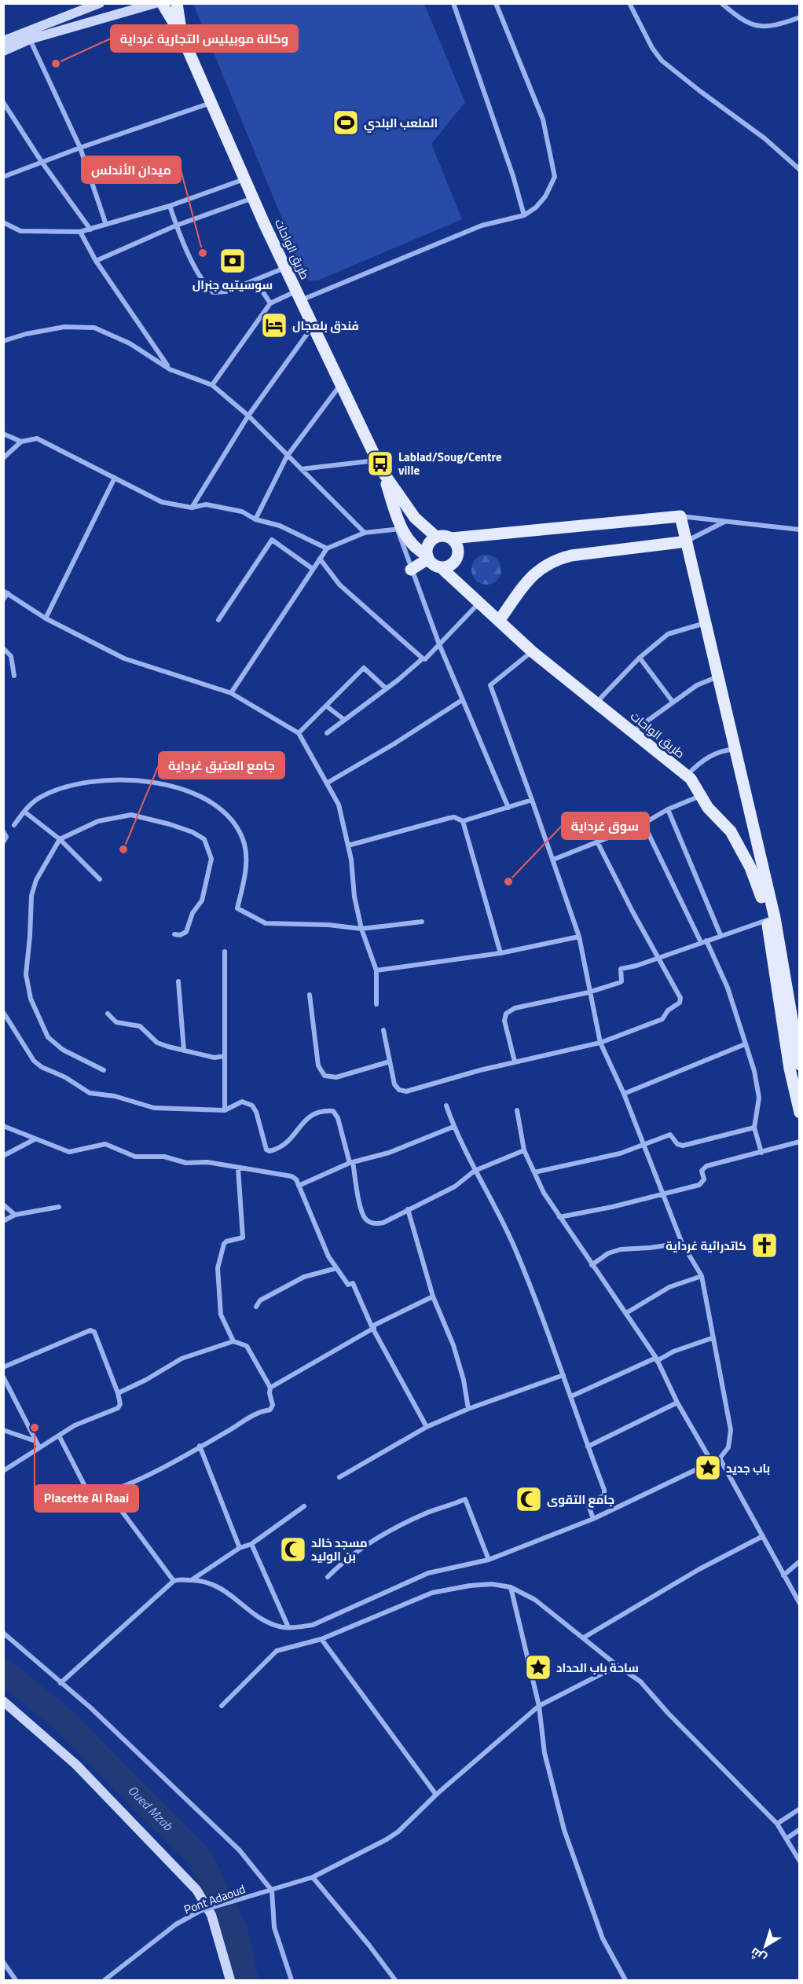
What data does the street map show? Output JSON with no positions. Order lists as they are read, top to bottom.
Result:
{
  "streets": {
    "main road": ["طريق الواحات"],
    "street": ["Pont Adaoud"]
  },
  "water": ["Oued Mzab"],
  "places": {
    "other": [
      "وكالة موبيليس التجارية غرداية",
      "ميدان الأندلس",
      "جامع العتيق غرداية",
      "سوق غرداية",
      "Placette Al Raai"
    ],
    "sports": ["الملعب البلدي"],
    "bank": ["سوسيتيه جنرال"],
    "hotel": ["فندق بلعجال"],
    "bus stop": ["Lablad/Soug/Centre ville"],
    "church": ["كاتدرائية غرداية"],
    "place": ["باب جديد", "ساحة باب الحداد"],
    "mosque": ["جامع التقوى", "مسجد خالد بن الوليد"]
  },
  "north": "bottom left"
}
